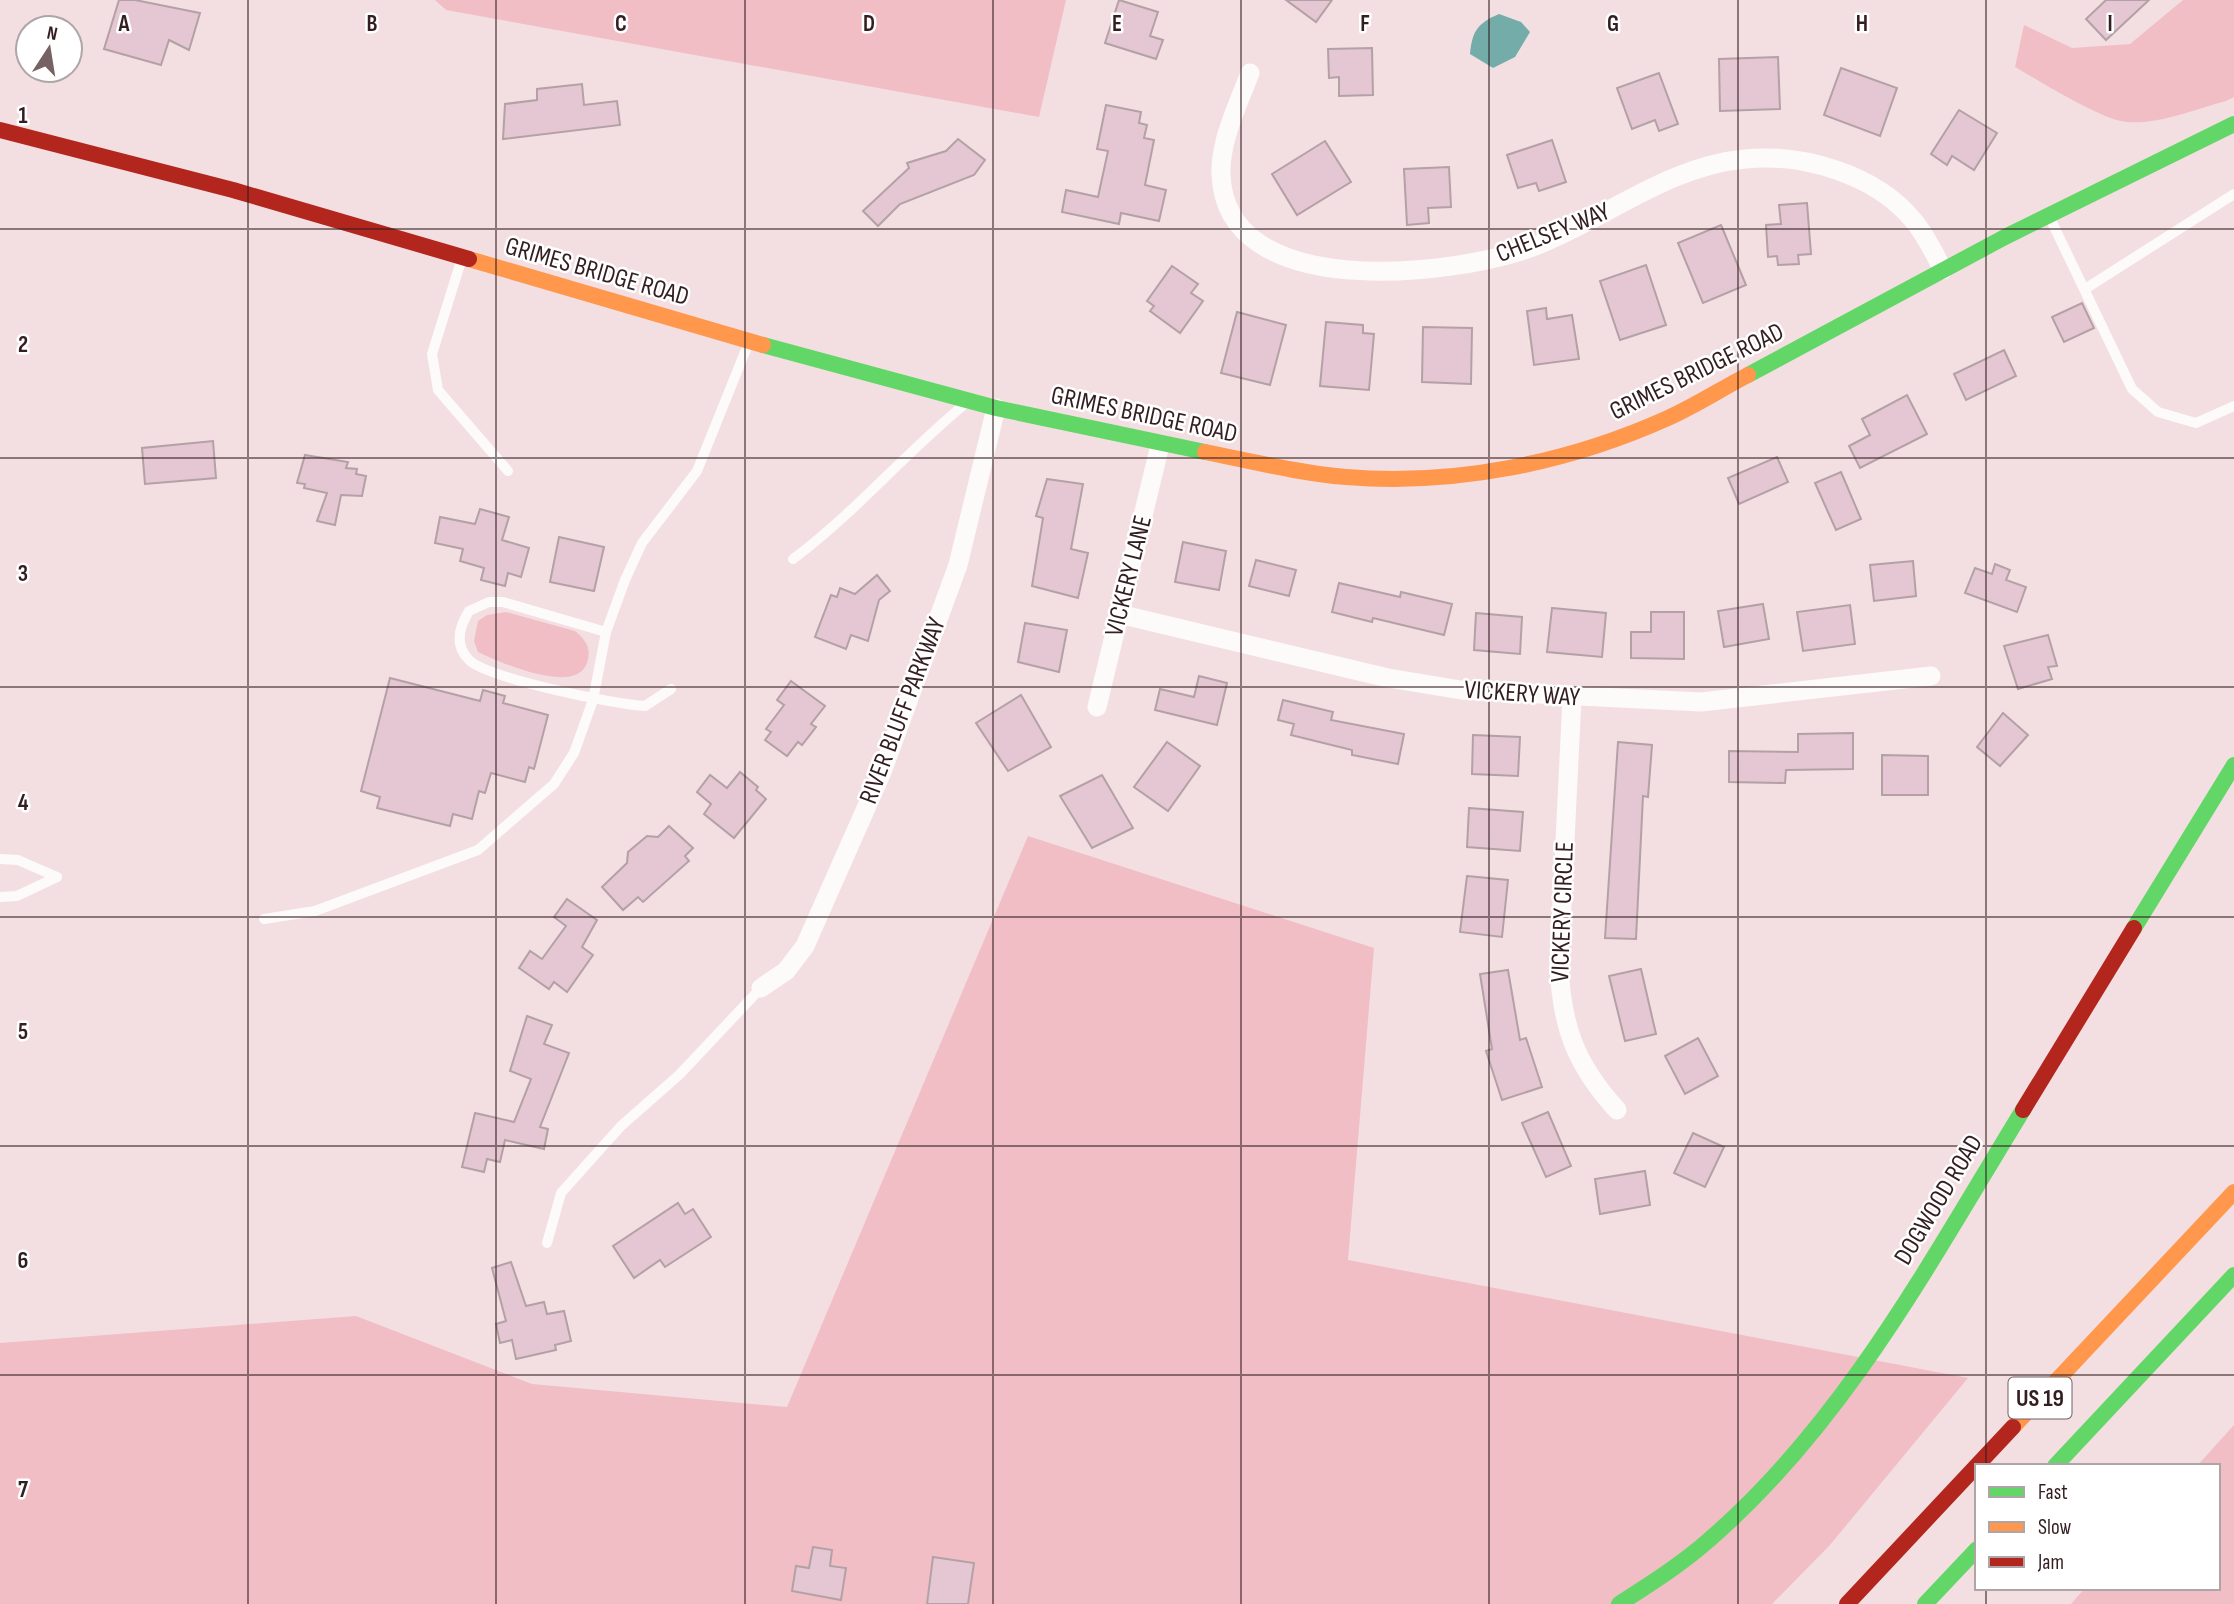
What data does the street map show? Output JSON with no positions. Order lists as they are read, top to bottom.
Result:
{
  "streets": {
    "main road": ["GRIMES BRIDGE ROAD", "DOGWOOD ROAD", "US 19"],
    "street": [
      "CHELSEY WAY",
      "VICKERY LANE",
      "VICKERY WAY",
      "RIVER BLUFF PARKWAY",
      "VICKERY CIRCLE"
    ]
  },
  "crossings": [
    ["CHELSEY WAY", "GRIMES BRIDGE ROAD"],
    ["GRIMES BRIDGE ROAD", "VICKERY LANE"],
    ["GRIMES BRIDGE ROAD", "RIVER BLUFF PARKWAY"],
    ["VICKERY LANE", "VICKERY WAY"],
    ["VICKERY WAY", "VICKERY CIRCLE"]
  ],
  "legend": ["Fast", "Slow", "Jam"],
  "north": "top",
  "grid": {
    "columns": [
      "A",
      "B",
      "C",
      "D",
      "E",
      "F",
      "G",
      "H",
      "I"
    ],
    "rows": [
      "1",
      "2",
      "3",
      "4",
      "5",
      "6",
      "7"
    ]
  }
}
